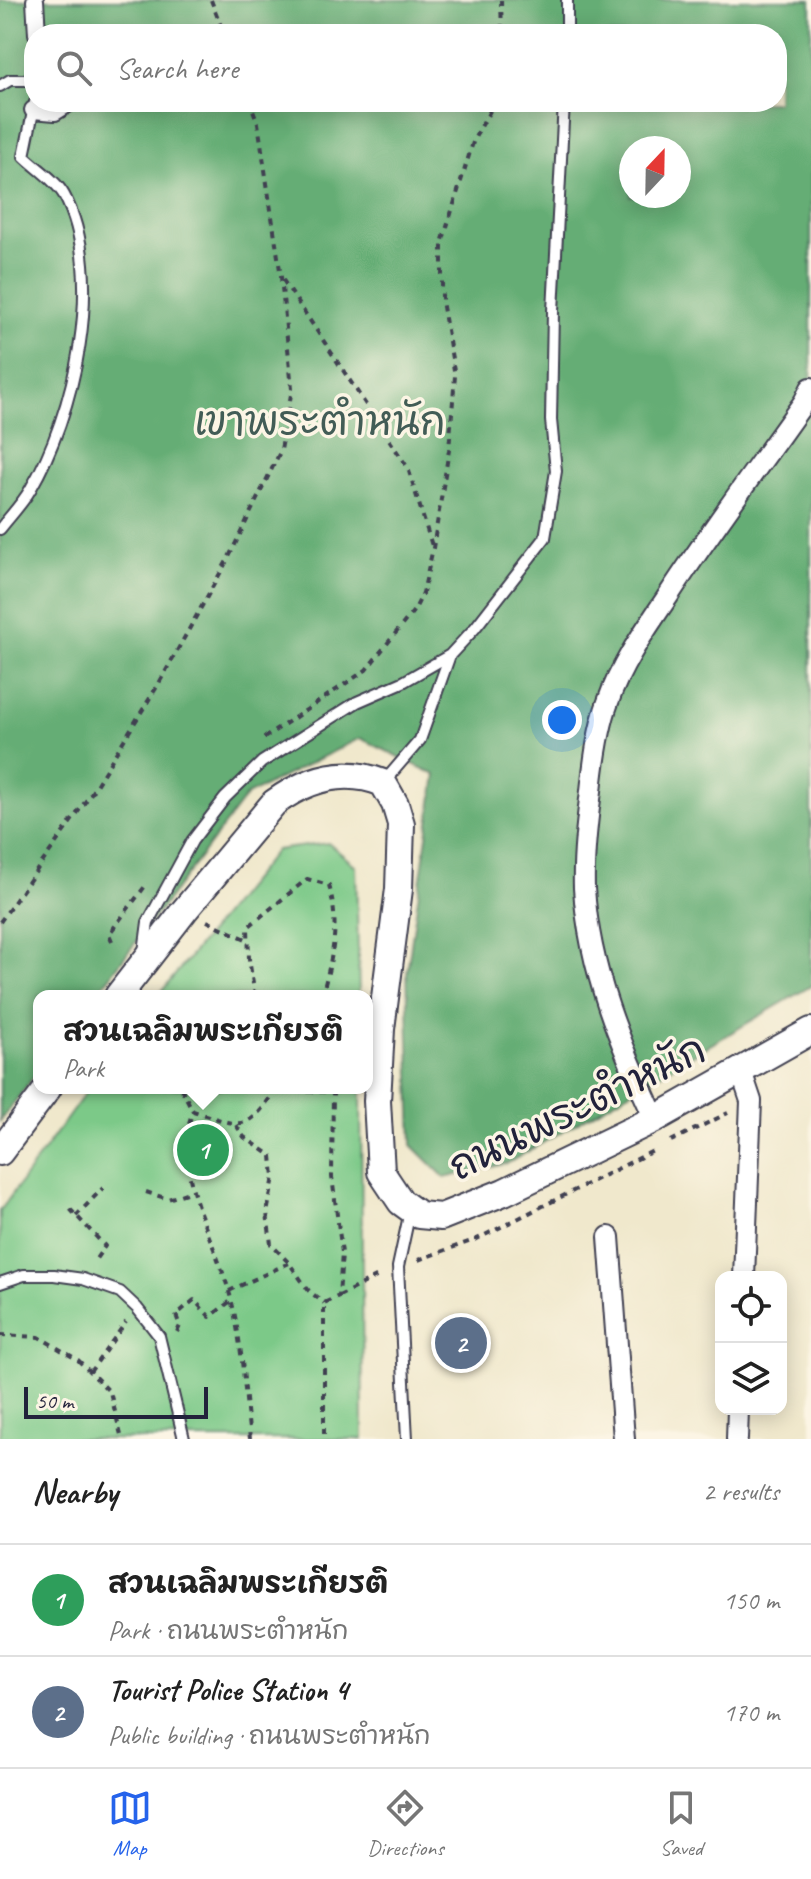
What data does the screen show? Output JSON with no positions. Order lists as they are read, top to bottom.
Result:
{
  "streets": {
    "street": ["ถนนพระตำหนัก"]
  },
  "parks": ["เขาพระตำหนัก"],
  "scale_bar": "50 m",
  "north": "top",
  "page": {
    "search": "Search here",
    "popup": ["สวนเฉลิมพระเกียรติ", "Park"],
    "pins": ["1", "2"],
    "scale": "50 m",
    "heading": ["Nearby", "2 results"],
    "list": [
      {
        "mark": "1",
        "name": "สวนเฉลิมพระเกียรติ",
        "note": "Park · ถนนพระตำหนัก",
        "value": "150 m"
      },
      {
        "mark": "2",
        "name": "Tourist Police Station 4",
        "note": "Public building · ถนนพระตำหนัก",
        "value": "170 m"
      }
    ],
    "nav": ["Map", "Directions", "Saved"]
  }
}
